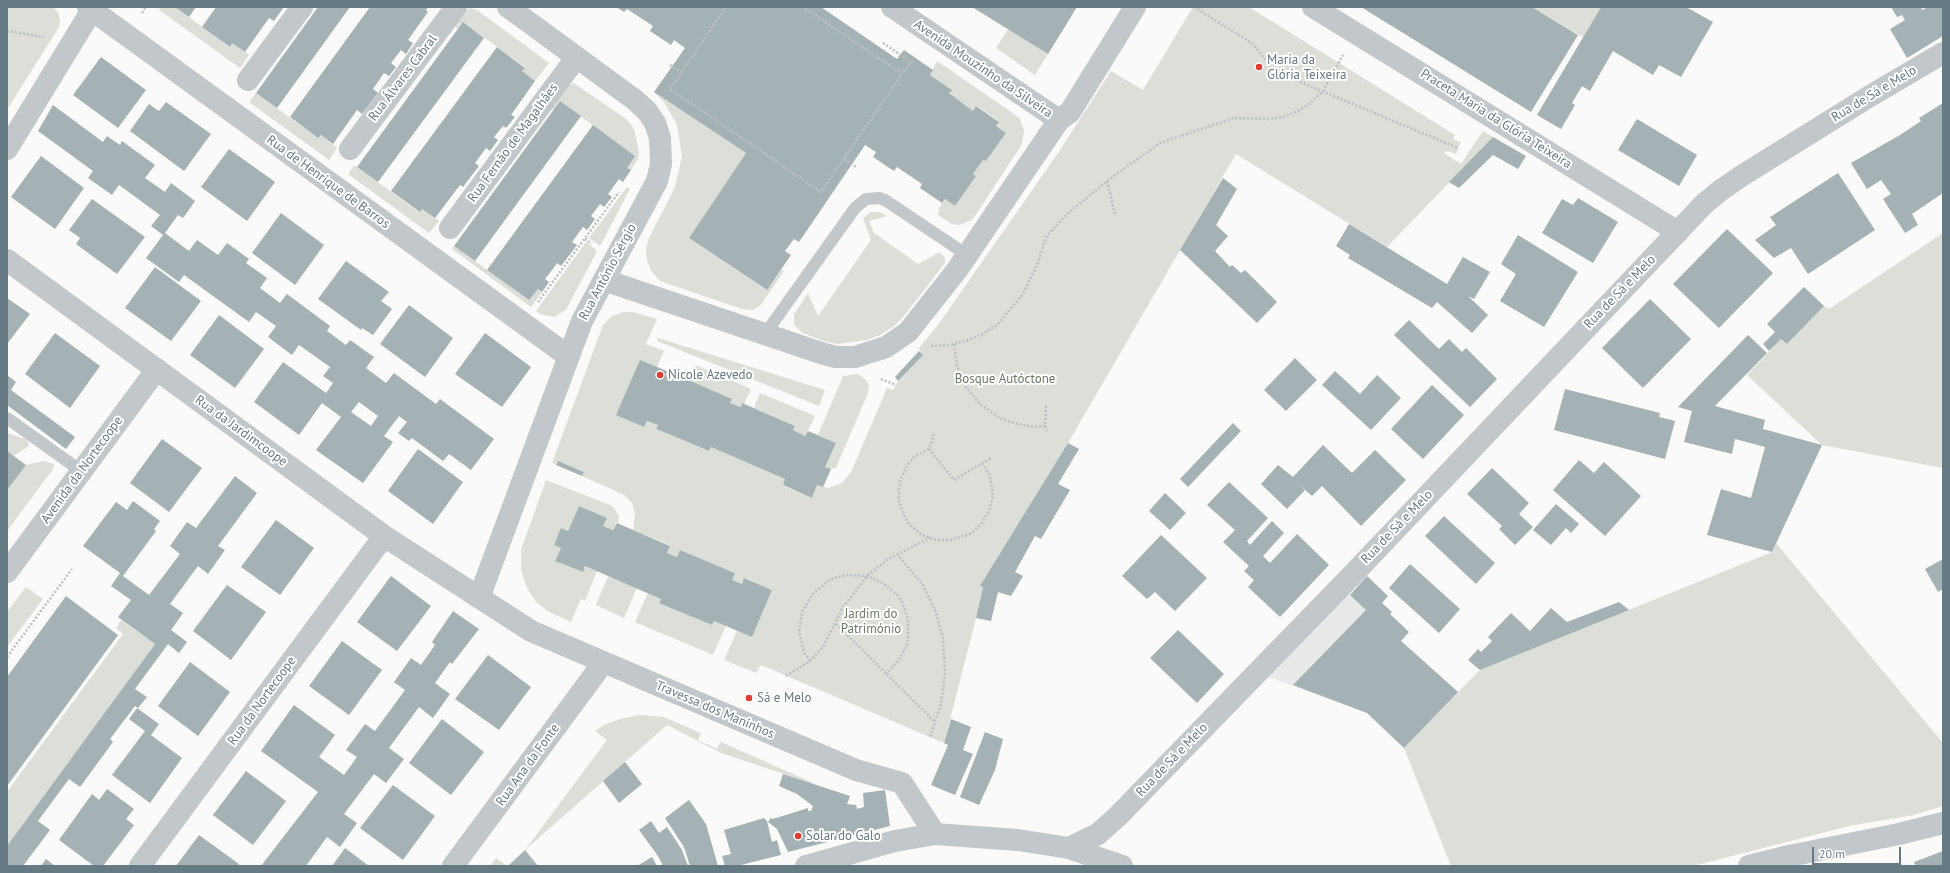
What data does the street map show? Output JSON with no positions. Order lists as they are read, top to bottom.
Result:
{
  "streets": {
    "street": [
      "Avenida Mouzinho da Silveira",
      "Rua Álvares Cabral",
      "Rua de Sá e Melo",
      "Praceta Maria da Glória Teixeira",
      "Rua Fernão de Magalhães",
      "Rua de Henrique de Barros",
      "Rua António Sérgio",
      "Rua da Jardimcoope",
      "Avenida da Nortecoope",
      "Rua da Nortecoope",
      "Travessa dos Maninhos",
      "Rua Ana da Fonte"
    ]
  },
  "crossings": [
    ["Avenida Mouzinho da Silveira", "Rua António Sérgio"],
    ["Rua de Sá e Melo", "Praceta Maria da Glória Teixeira"],
    ["Rua Fernão de Magalhães", "Rua António Sérgio"],
    ["Rua de Henrique de Barros", "Rua António Sérgio"],
    ["Rua António Sérgio", "Rua da Jardimcoope"],
    ["Rua António Sérgio", "Travessa dos Maninhos"],
    ["Rua da Jardimcoope", "Avenida da Nortecoope"],
    ["Rua da Jardimcoope", "Rua da Nortecoope"],
    ["Rua da Jardimcoope", "Travessa dos Maninhos"],
    ["Travessa dos Maninhos", "Rua Ana da Fonte"]
  ],
  "parks": ["Bosque Autóctone", "Jardim do Património"],
  "places": [
    "Maria da Glória Teixeira",
    "Nicole Azevedo",
    "Sá e Melo",
    "Solar do Galo"
  ],
  "scale_bar": "20 m"
}
